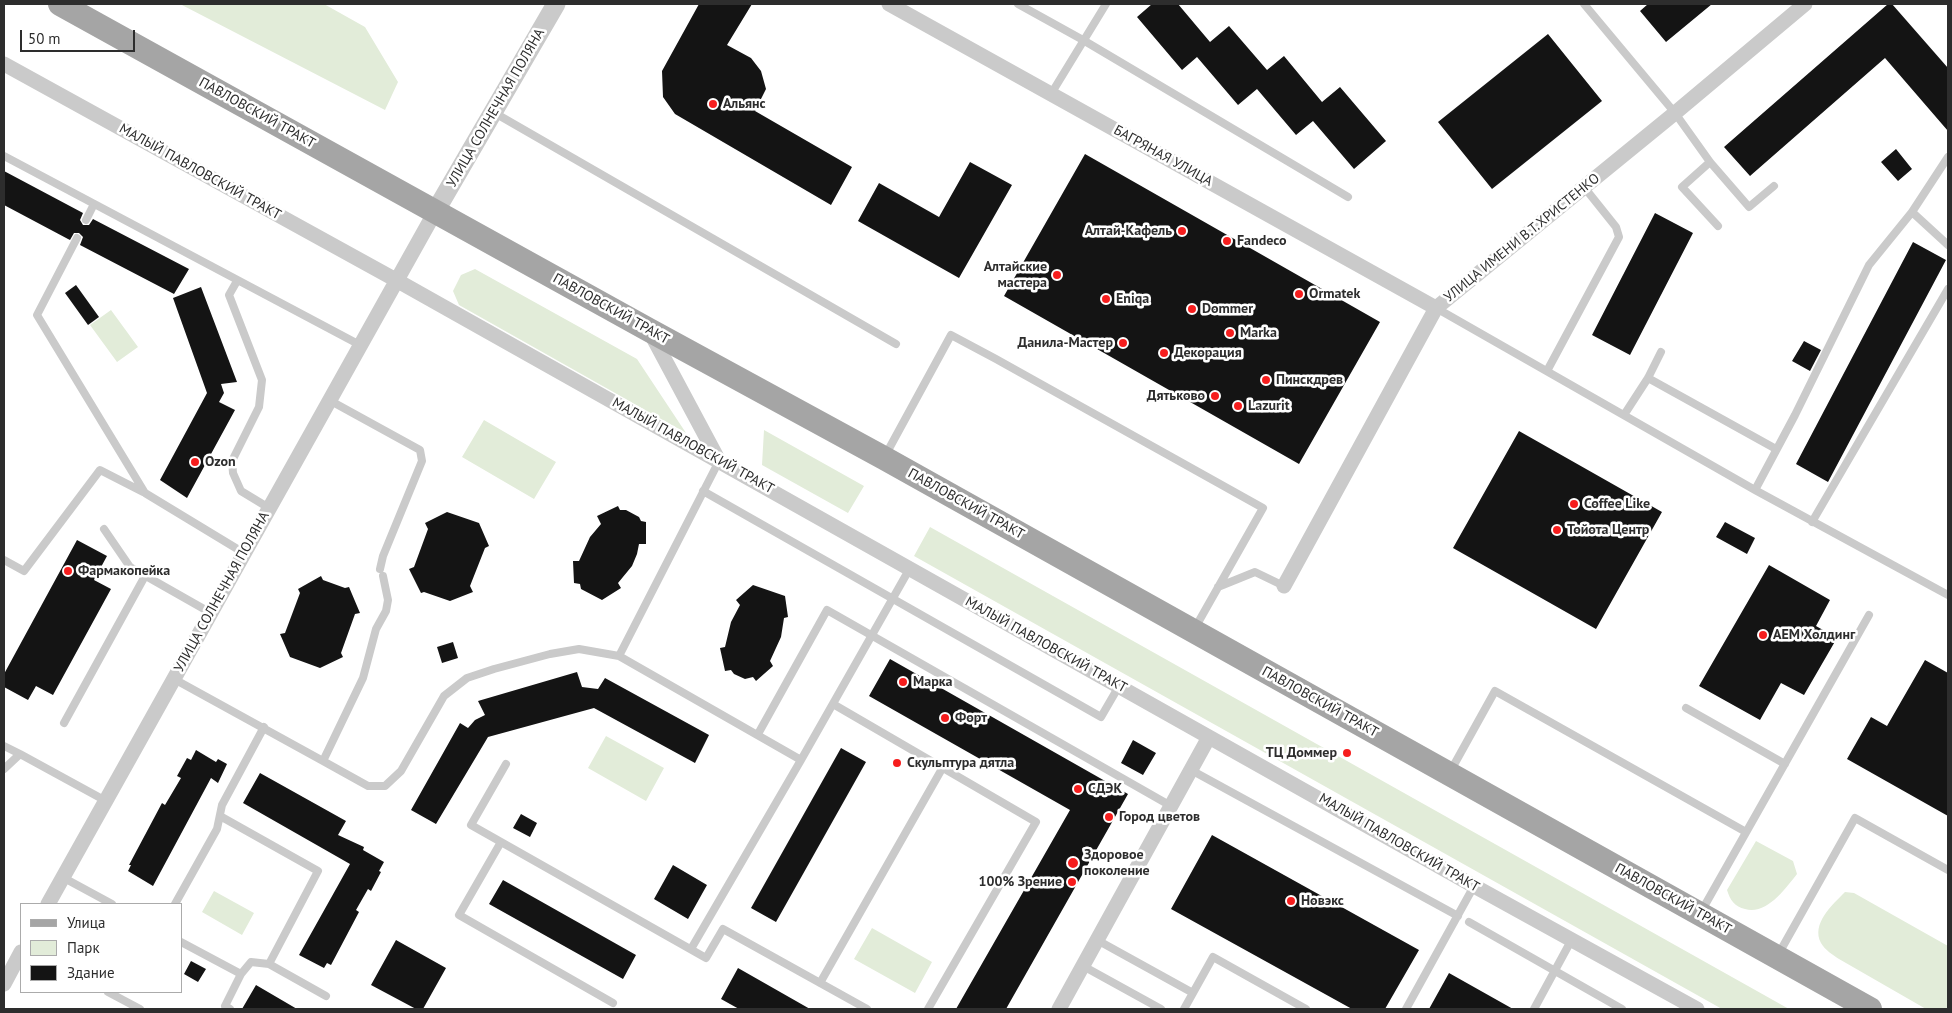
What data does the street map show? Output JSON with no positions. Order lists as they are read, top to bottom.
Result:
{
  "streets": {
    "main road": ["ПАВЛОВСКИЙ ТРАКТ"],
    "street": [
      "УЛИЦА СОЛНЕЧНАЯ ПОЛЯНА",
      "БАГРЯНАЯ УЛИЦА",
      "МАЛЫЙ ПАВЛОВСКИЙ ТРАКТ",
      "УЛИЦА ИМЕНИ В.Т.ХРИСТЕНКО"
    ]
  },
  "crossings": [
    ["УЛИЦА СОЛНЕЧНАЯ ПОЛЯНА", "ПАВЛОВСКИЙ ТРАКТ"],
    ["УЛИЦА СОЛНЕЧНАЯ ПОЛЯНА", "МАЛЫЙ ПАВЛОВСКИЙ ТРАКТ"],
    ["БАГРЯНАЯ УЛИЦА", "УЛИЦА ИМЕНИ В.Т.ХРИСТЕНКО"]
  ],
  "places": [
    "Альянс",
    "Алтай-Кафель",
    "Fandeco",
    "Алтайские мастера",
    "Ormatek",
    "Eniqa",
    "Dommer",
    "Marka",
    "Данила-Мастер",
    "Декорация",
    "Пинскдрев",
    "Дятьково",
    "Lazurit",
    "Ozon",
    "Coffee Like",
    "Тойота Центр",
    "Фармакопейка",
    "АЕМ Холдинг",
    "Марка",
    "Форт",
    "ТЦ Доммер",
    "Скульптура дятла",
    "СДЭК",
    "Город цветов",
    "Здоровое поколение",
    "100% Зрение",
    "Новэкс"
  ],
  "legend": ["Улица", "Парк", "Здание"],
  "scale_bar": "50 m"
}
